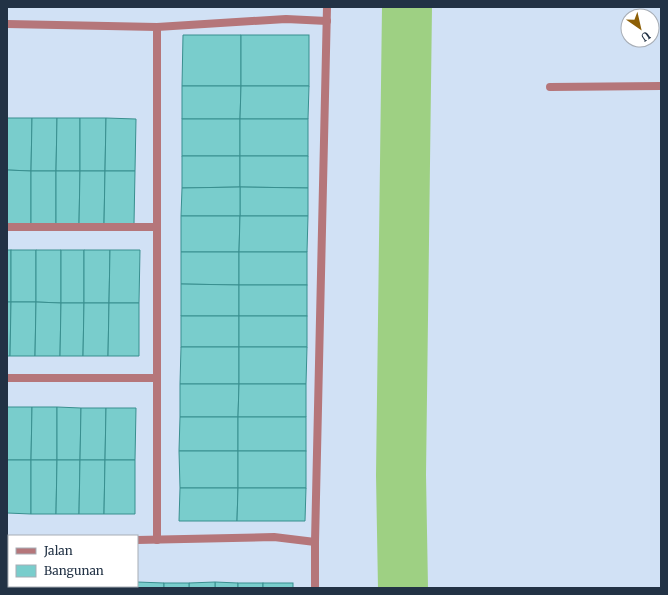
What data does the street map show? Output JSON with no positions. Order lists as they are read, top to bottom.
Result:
{
  "legend": ["Jalan", "Bangunan"],
  "north": "bottom right"
}
